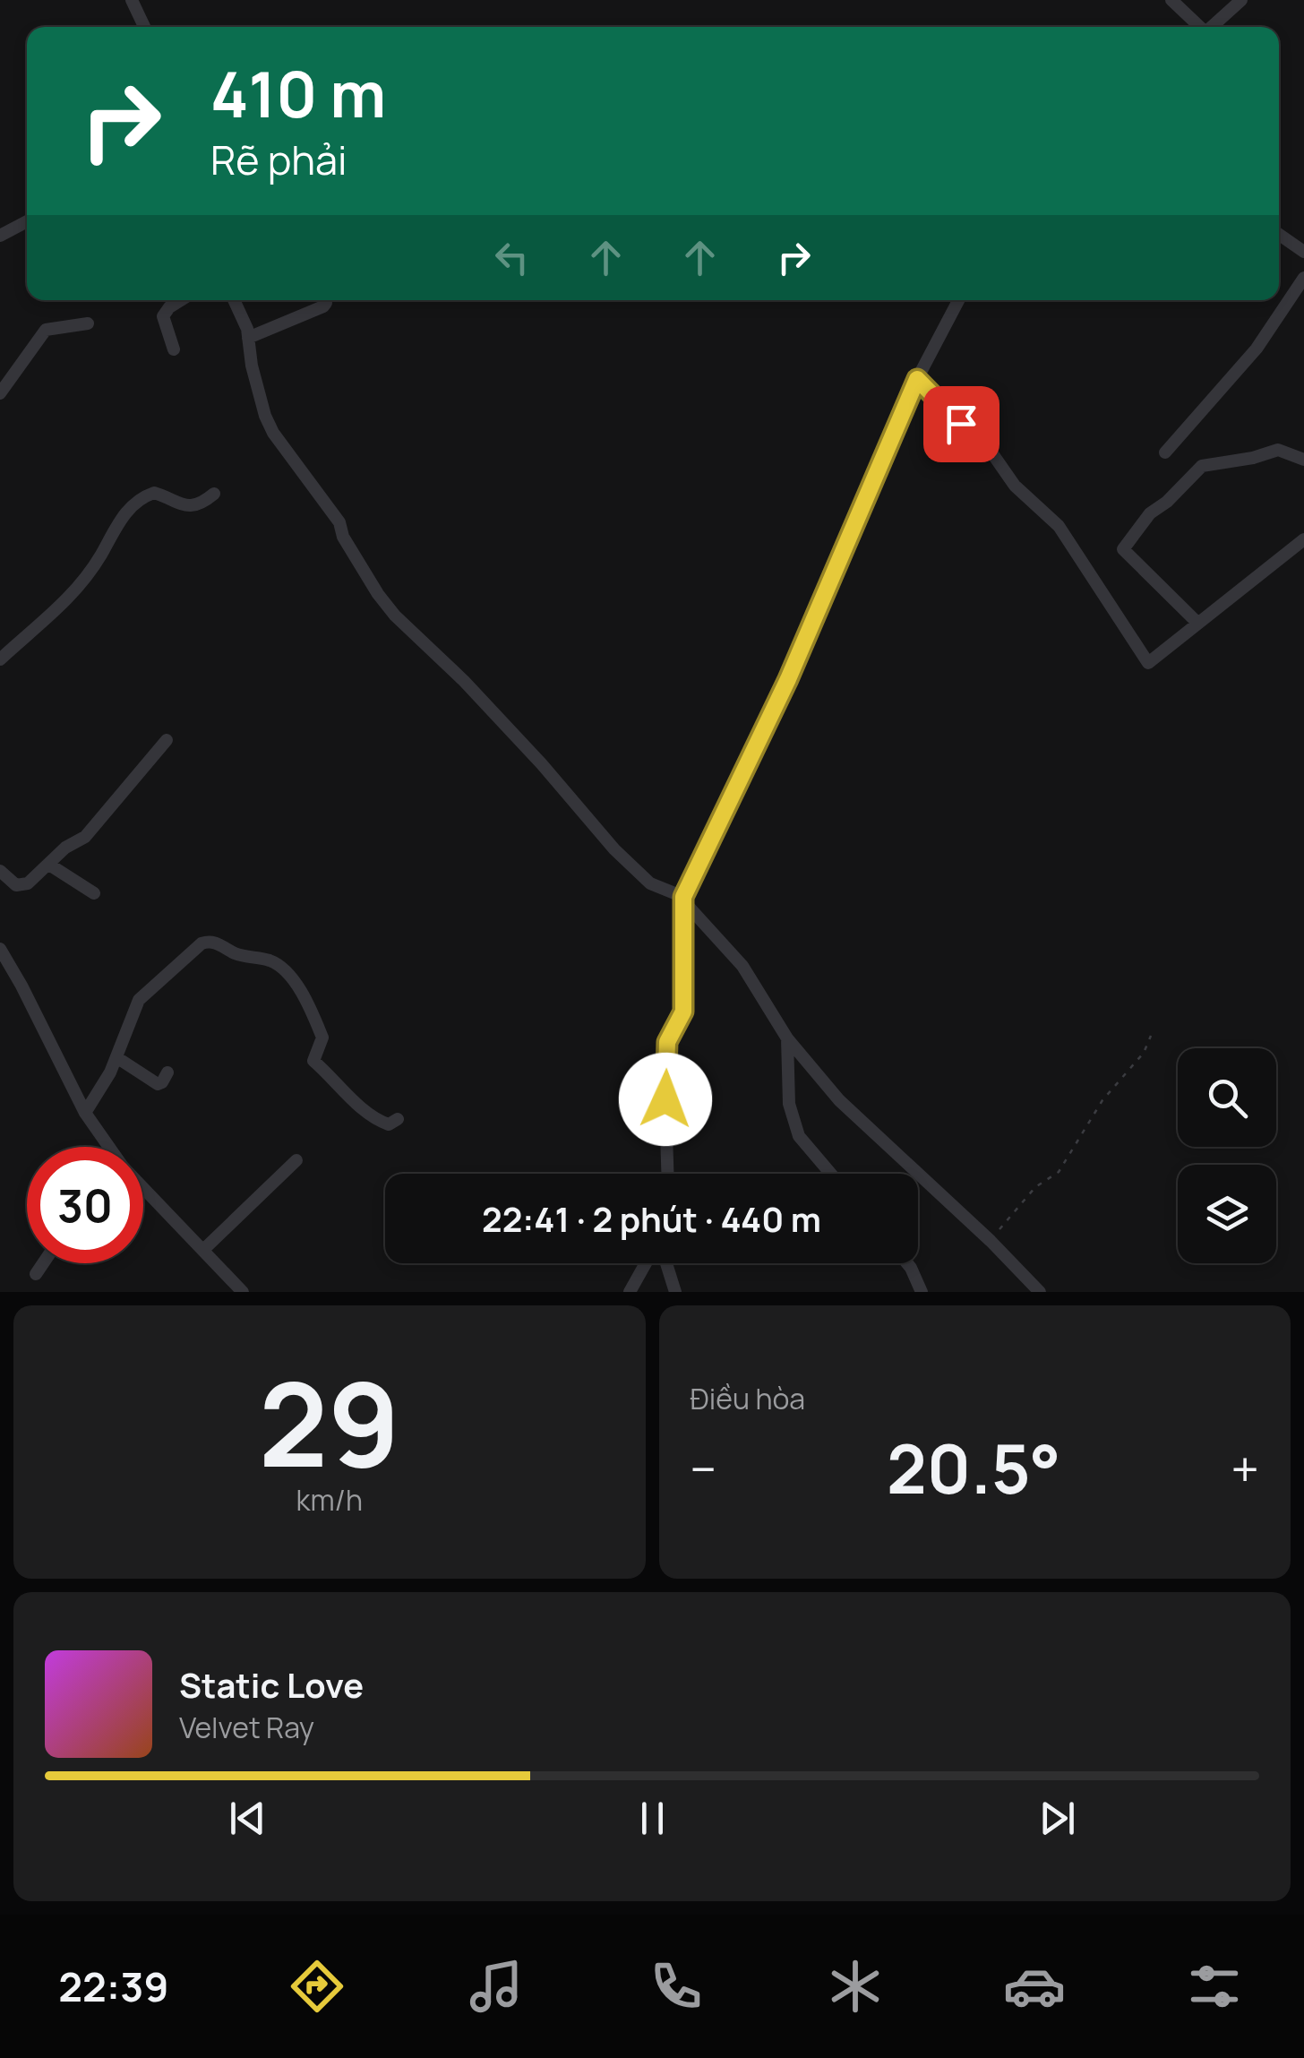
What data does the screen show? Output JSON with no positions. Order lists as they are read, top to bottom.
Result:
{
  "page": {
    "turn": ["410 m", "Rẽ phải"],
    "limit": "30",
    "trip": "22:41 · 2 phút · 440 m",
    "tile": [
      ["29", "km/h"],
      "Điều hòa"
    ],
    "heat": ["−", "20.5°", "+"],
    "song": ["Static Love", "Velvet Ray"],
    "tabs": "22:39"
  }
}
